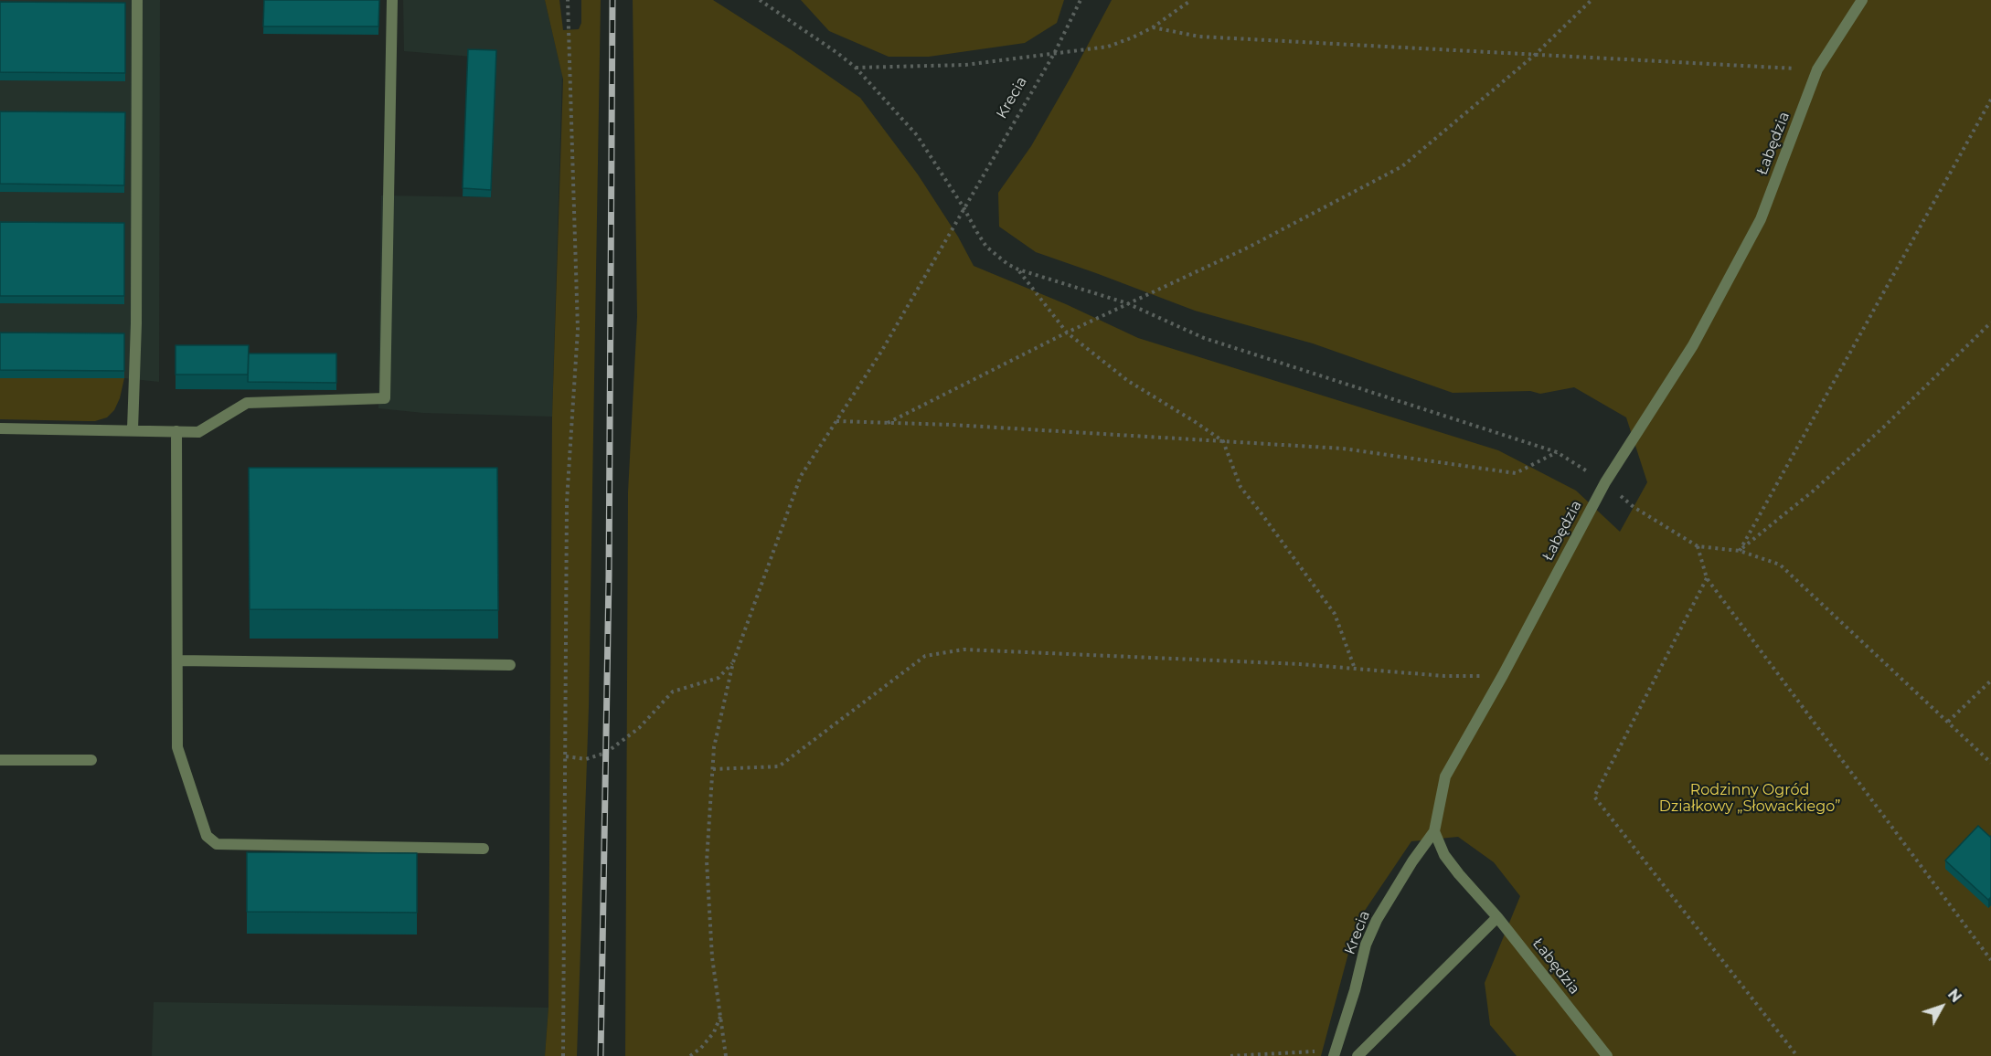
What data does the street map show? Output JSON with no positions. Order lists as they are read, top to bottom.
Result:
{
  "streets": {
    "street": ["Krecia", "Łabędzia"]
  },
  "crossings": [
    ["Krecia", "Łabędzia"]
  ],
  "parks": ["Rodzinny Ogród Działkowy „Słowackiego”"],
  "north": "top right"
}
